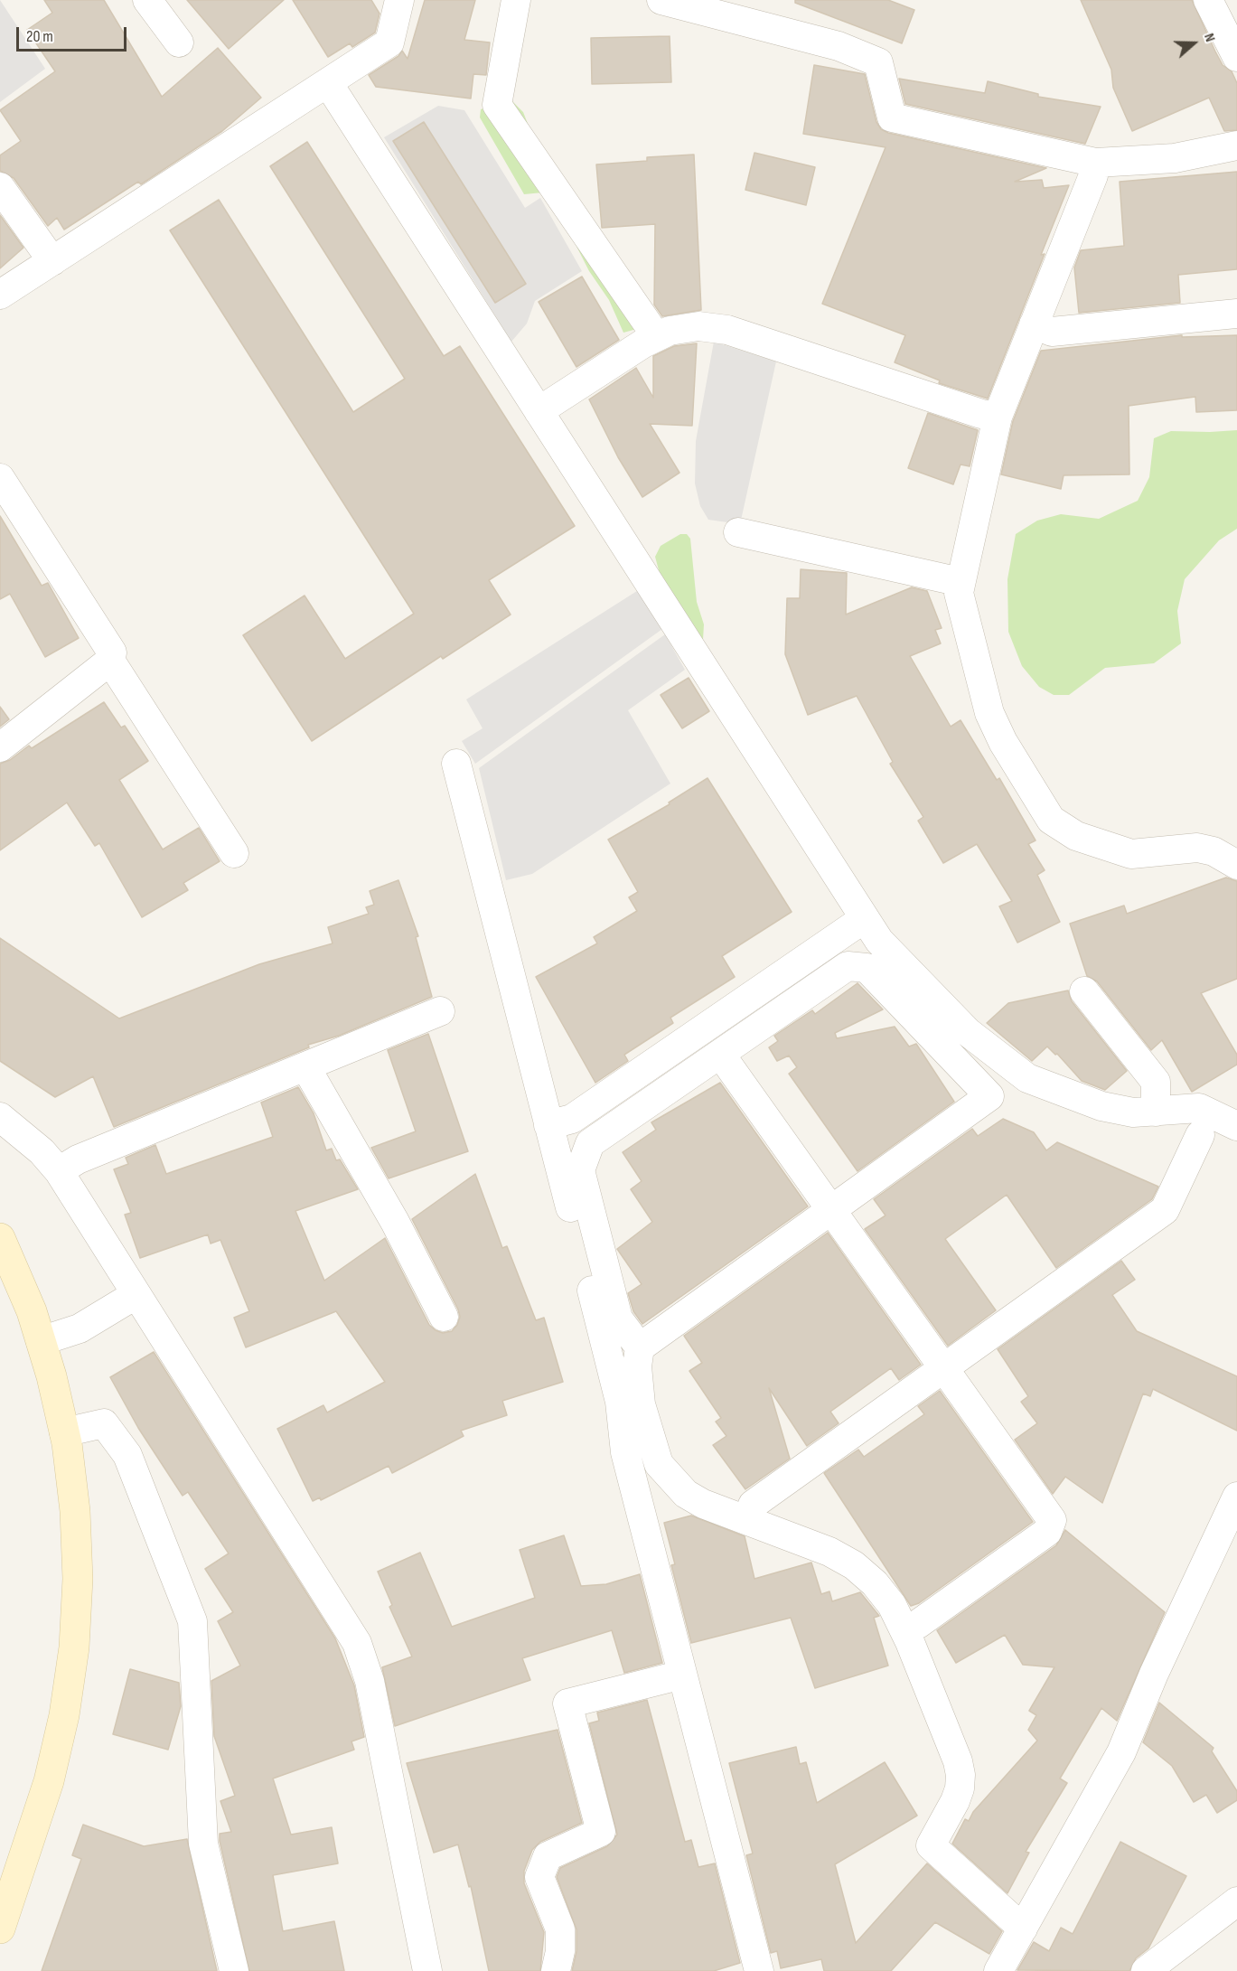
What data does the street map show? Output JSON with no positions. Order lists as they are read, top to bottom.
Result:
{
  "scale_bar": "20 m",
  "north": "right"
}
